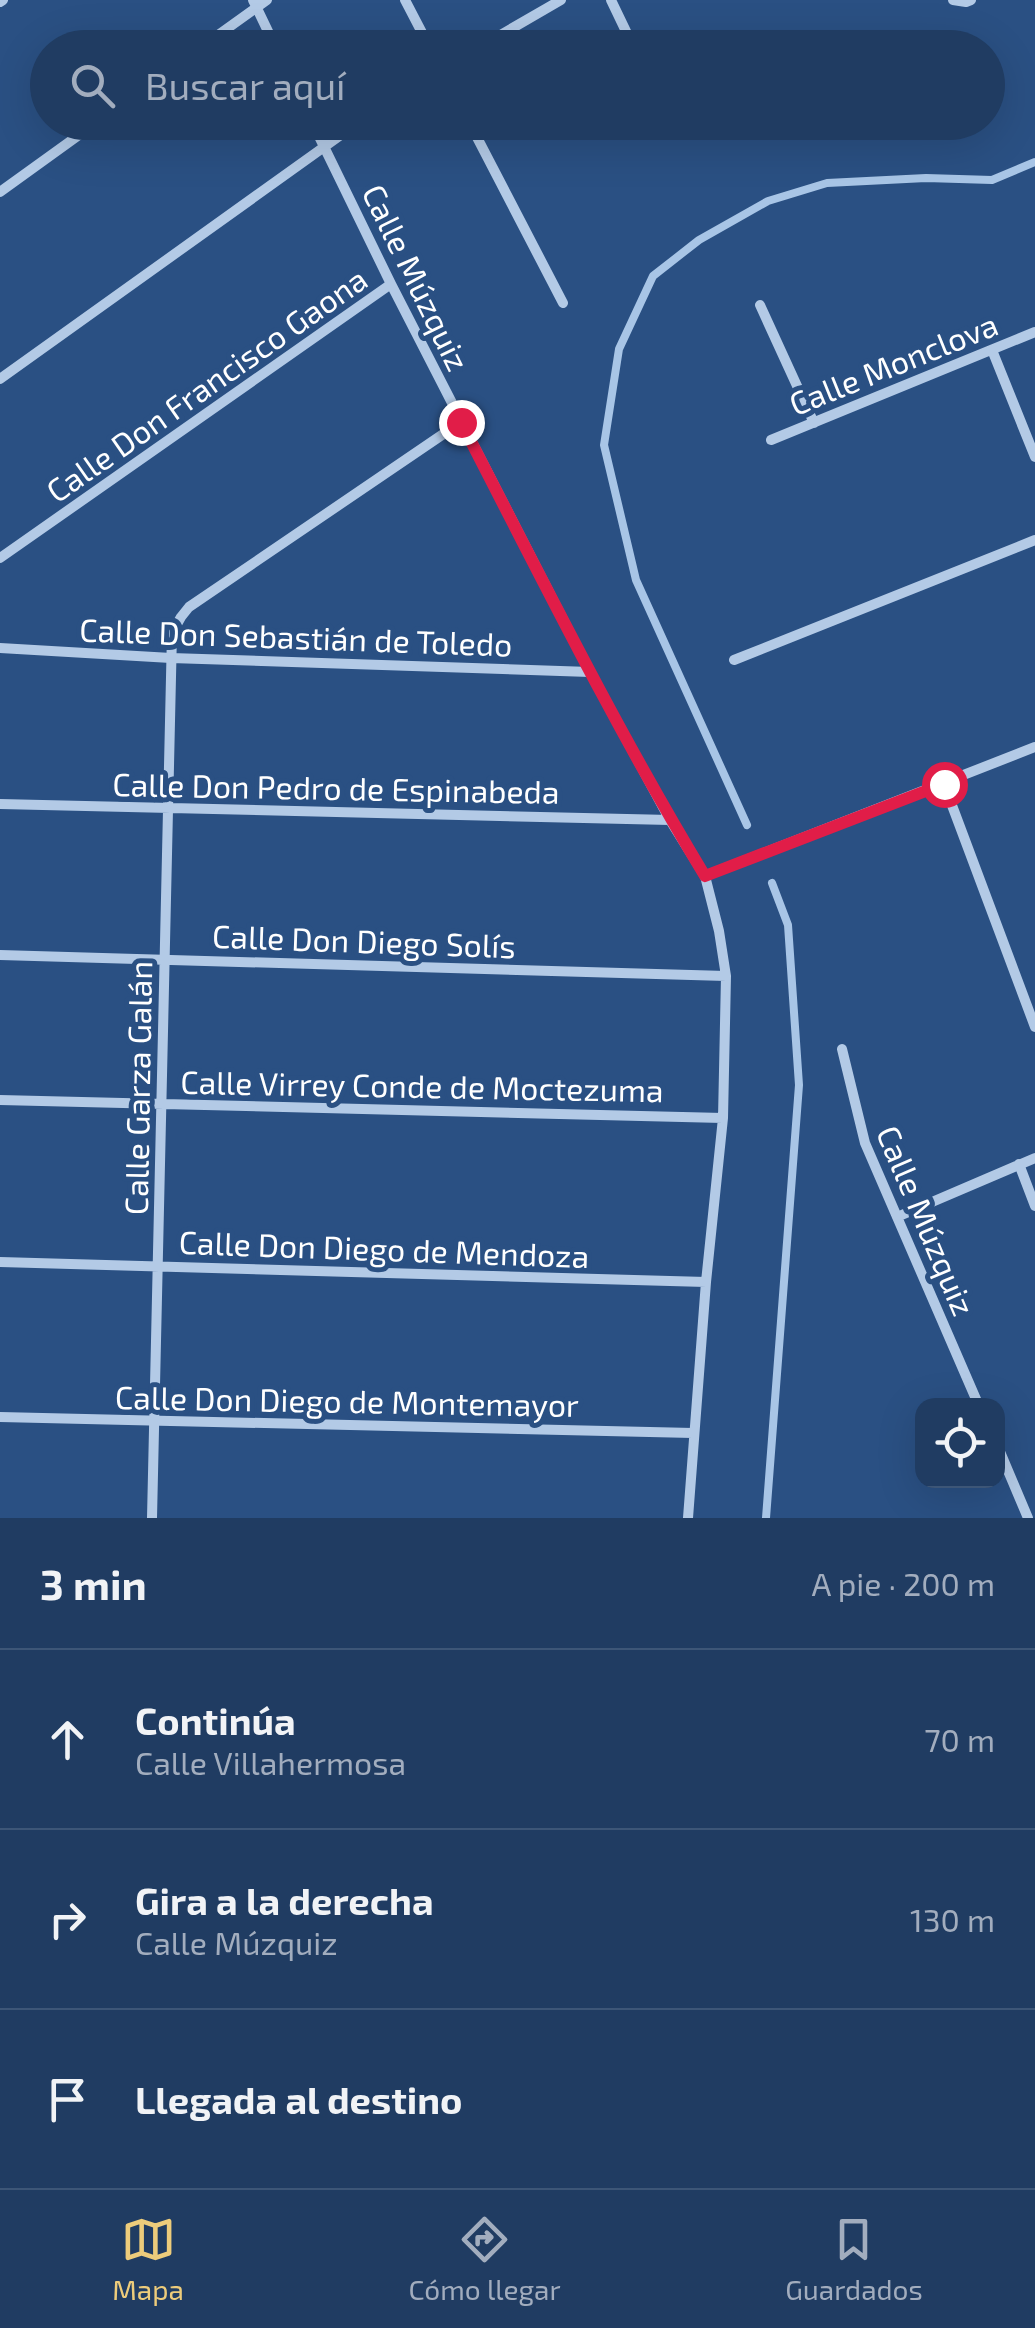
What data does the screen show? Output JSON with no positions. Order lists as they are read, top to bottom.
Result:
{
  "streets": {
    "street": [
      "Calle Múzquiz",
      "Calle Monclova",
      "Calle Don Francisco Gaona",
      "Calle Don Sebastián de Toledo",
      "Calle Don Pedro de Espinabeda",
      "Calle Don Diego Solís",
      "Calle Virrey Conde de Moctezuma",
      "Calle Garza Galán",
      "Calle Don Diego de Mendoza",
      "Calle Don Diego de Montemayor"
    ]
  },
  "crossings": [
    ["Calle Múzquiz", "Calle Don Francisco Gaona"],
    ["Calle Múzquiz", "Calle Don Sebastián de Toledo"],
    ["Calle Múzquiz", "Calle Don Pedro de Espinabeda"],
    ["Calle Múzquiz", "Calle Don Diego Solís"],
    ["Calle Múzquiz", "Calle Virrey Conde de Moctezuma"],
    ["Calle Múzquiz", "Calle Garza Galán"],
    ["Calle Múzquiz", "Calle Don Diego de Mendoza"],
    ["Calle Múzquiz", "Calle Don Diego de Montemayor"],
    ["Calle Don Sebastián de Toledo", "Calle Garza Galán"],
    ["Calle Don Pedro de Espinabeda", "Calle Garza Galán"],
    ["Calle Don Diego Solís", "Calle Garza Galán"],
    ["Calle Virrey Conde de Moctezuma", "Calle Garza Galán"],
    ["Calle Garza Galán", "Calle Don Diego de Mendoza"],
    ["Calle Garza Galán", "Calle Don Diego de Montemayor"]
  ],
  "page": {
    "search": "Buscar aquí",
    "heading": ["3 min", "A pie · 200 m"],
    "list": [
      ["Continúa", "Calle Villahermosa", "70 m"],
      ["Gira a la derecha", "Calle Múzquiz", "130 m"],
      "Llegada al destino"
    ],
    "nav": ["Mapa", "Cómo llegar", "Guardados"]
  }
}
